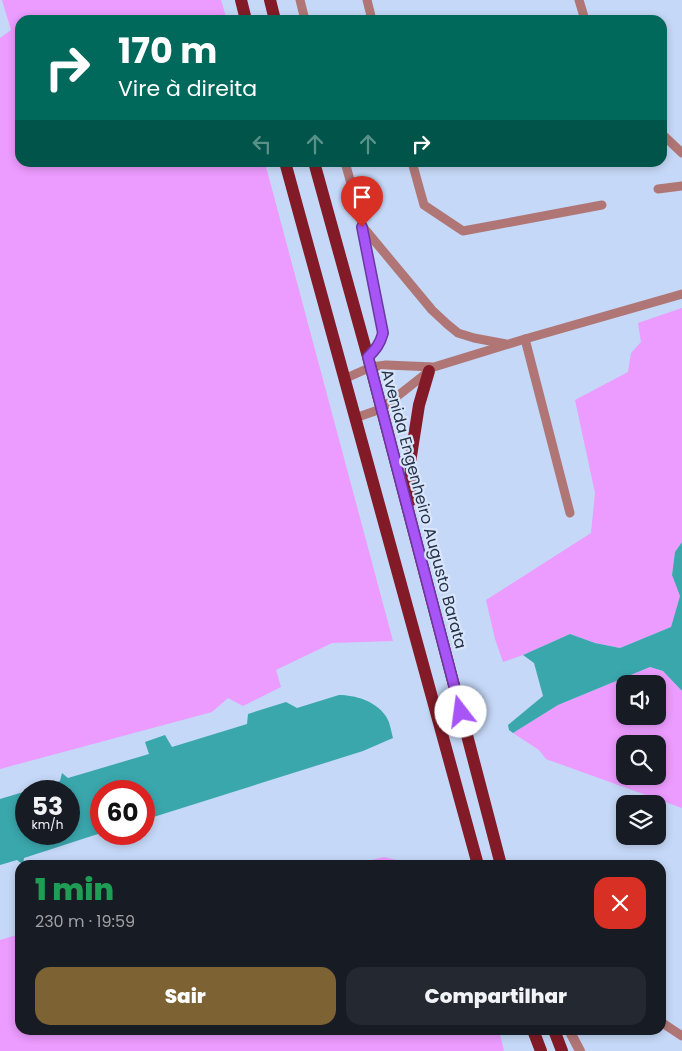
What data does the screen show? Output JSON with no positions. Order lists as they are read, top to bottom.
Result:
{
  "streets": {
    "main road": ["Avenida Engenheiro Augusto Barata"]
  },
  "page": {
    "turn": ["170 m", "Vire à direita"],
    "speed": "53 km/h",
    "limit": "60",
    "heading": ["1 min", "230 m · 19:59"],
    "buttons": ["Sair", "Compartilhar"]
  }
}
